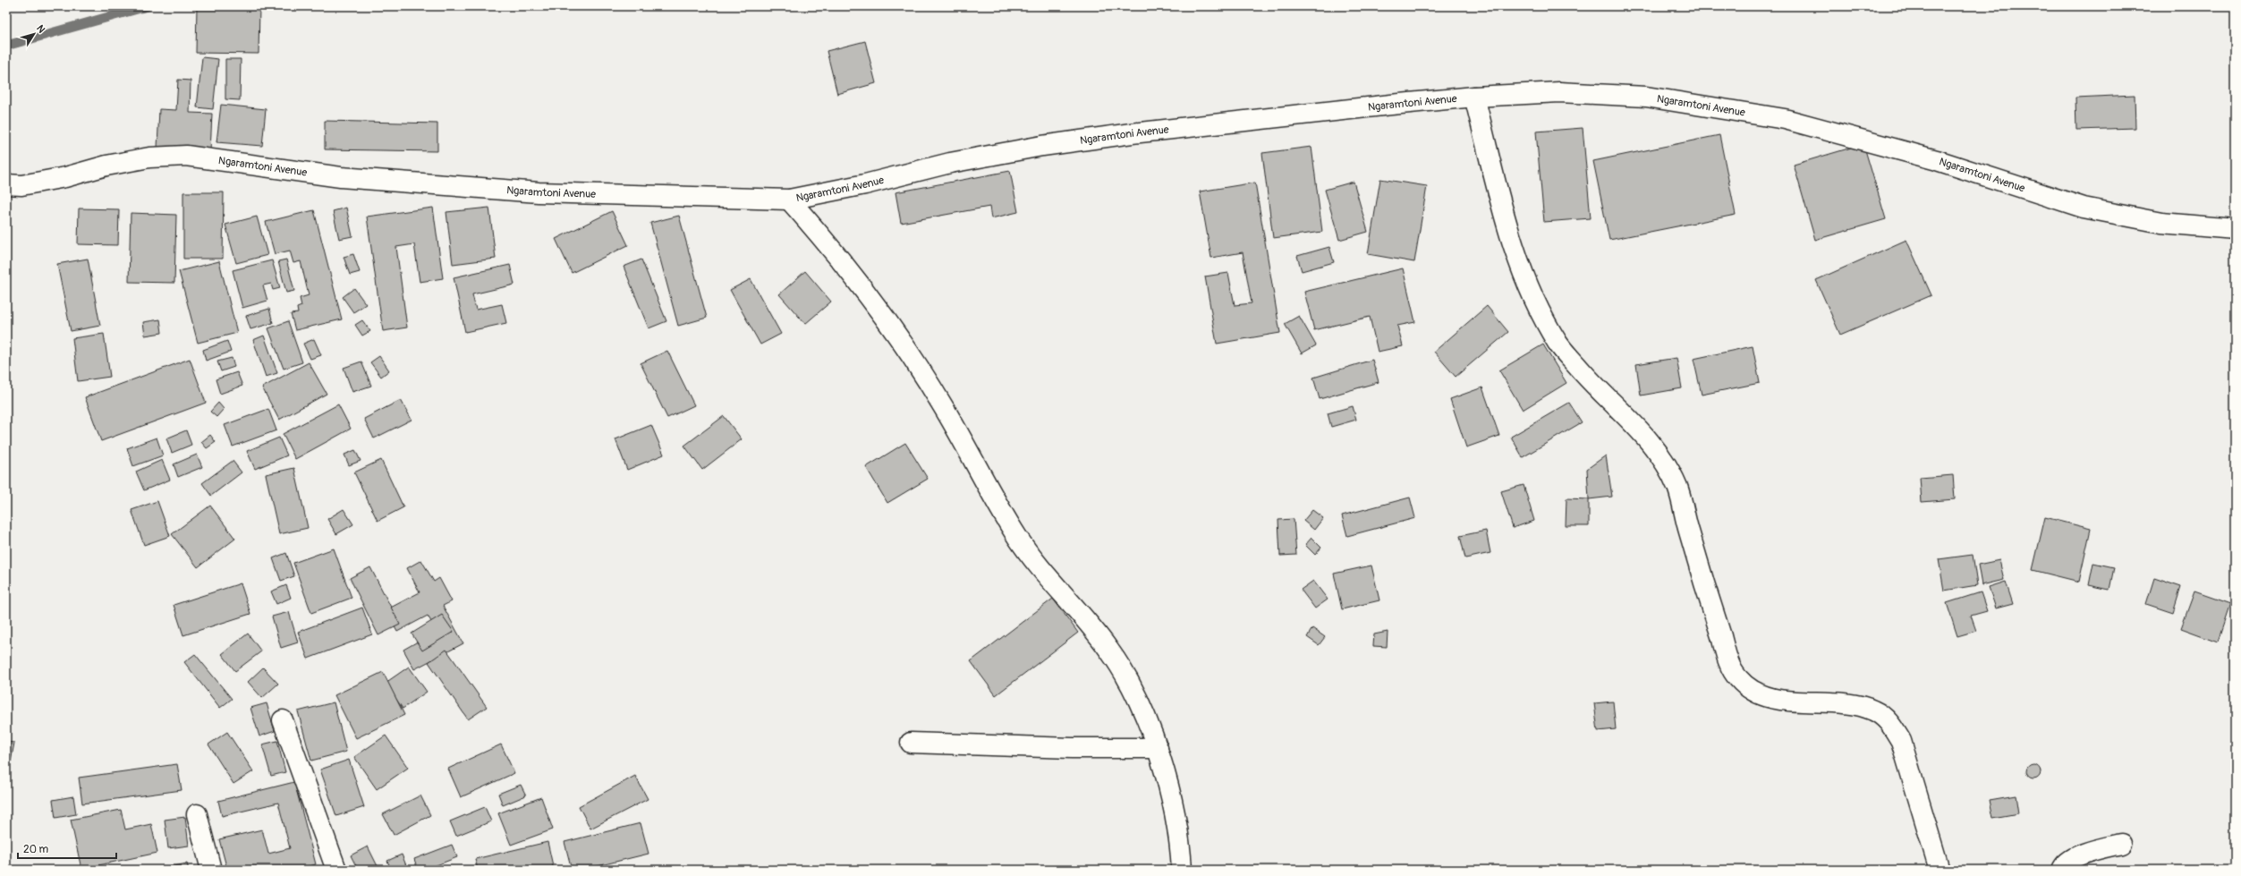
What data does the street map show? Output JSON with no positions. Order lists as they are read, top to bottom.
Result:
{
  "streets": {
    "street": ["Ngaramtoni Avenue"]
  },
  "scale_bar": "20 m",
  "north": "top right"
}
